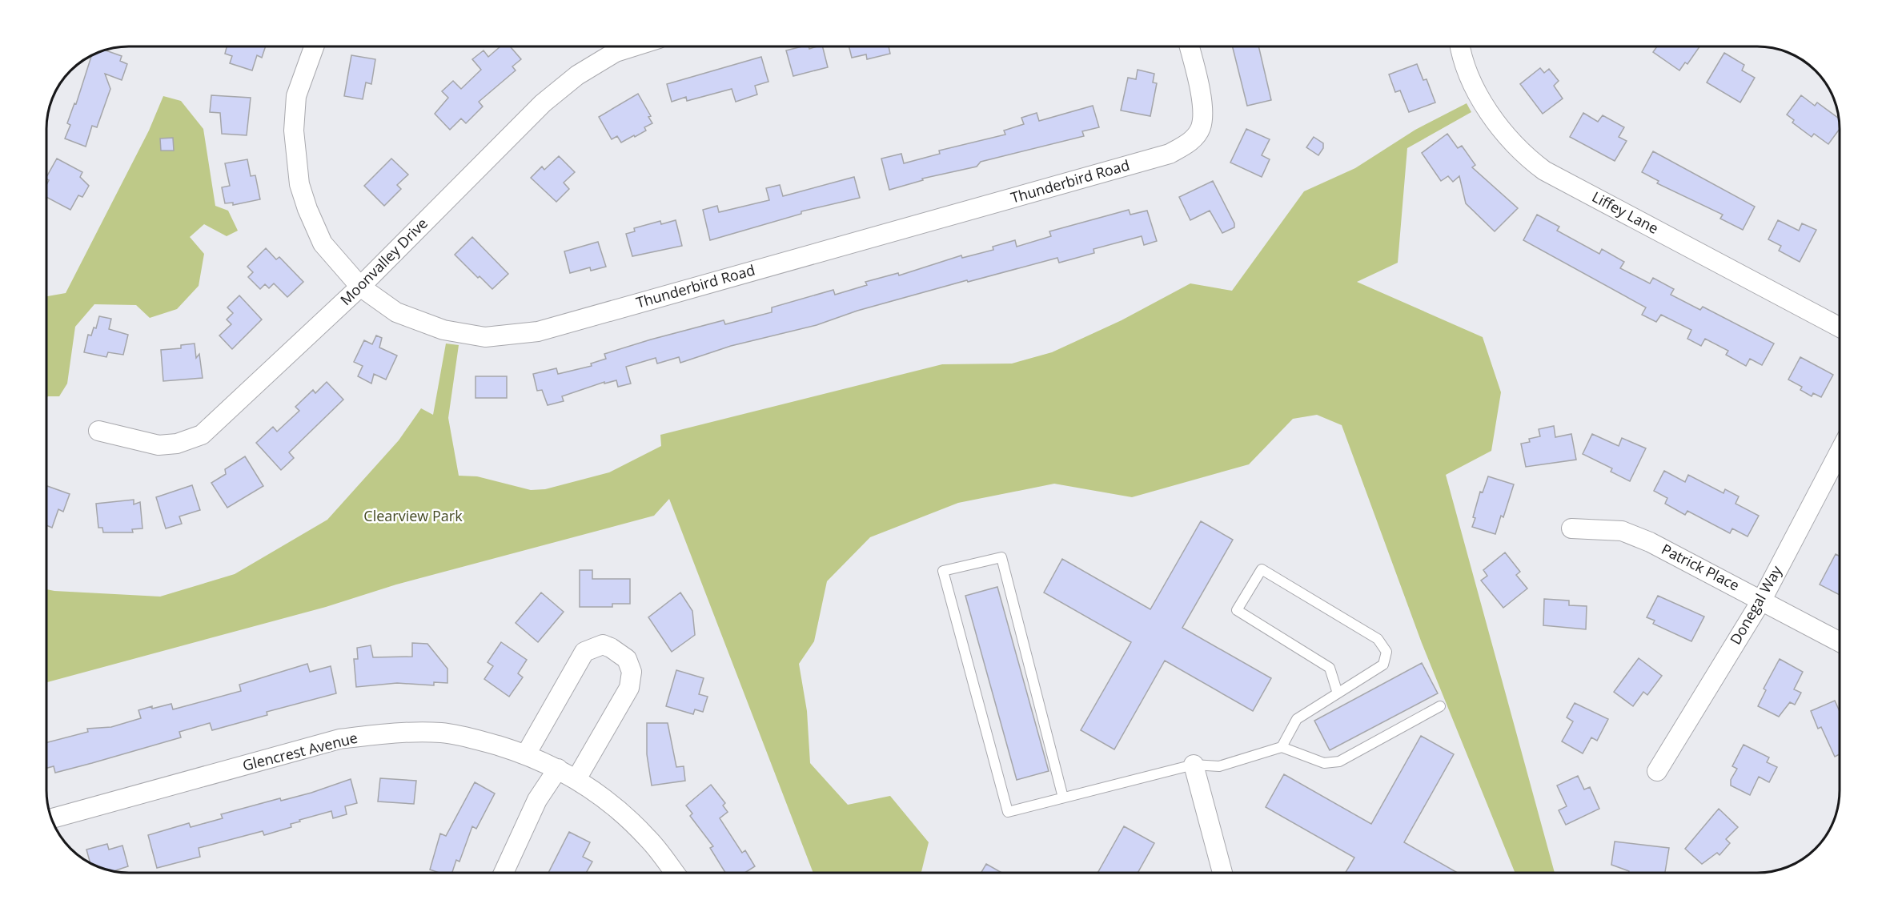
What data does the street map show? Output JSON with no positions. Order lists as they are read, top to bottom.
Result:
{
  "streets": {
    "street": [
      "Thunderbird Road",
      "Liffey Lane",
      "Moonvalley Drive",
      "Patrick Place",
      "Donegal Way",
      "Glencrest Avenue"
    ]
  },
  "crossings": [
    ["Thunderbird Road", "Moonvalley Drive"],
    ["Patrick Place", "Donegal Way"]
  ],
  "parks": ["Clearview Park"]
}
